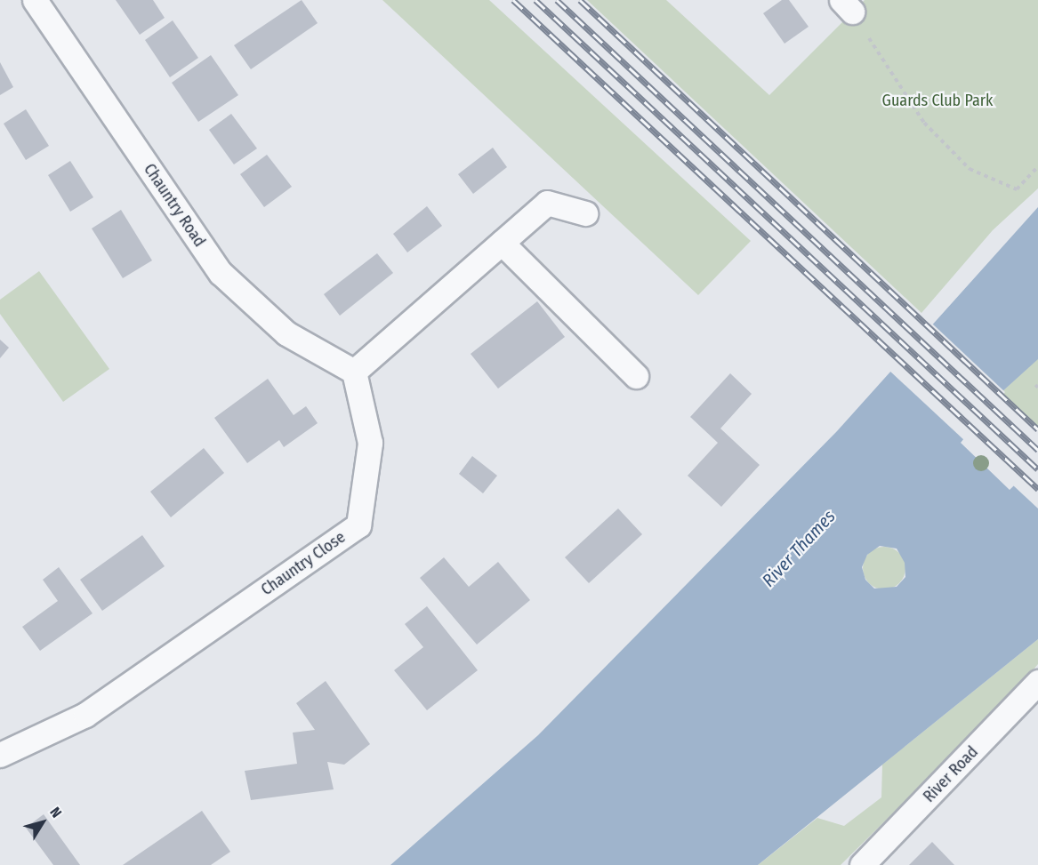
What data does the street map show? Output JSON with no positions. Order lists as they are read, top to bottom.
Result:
{
  "streets": {
    "street": ["Chauntry Road", "Chauntry Close", "River Road"]
  },
  "crossings": [
    ["Chauntry Road", "Chauntry Close"]
  ],
  "water": ["River Thames"],
  "parks": ["Guards Club Park"],
  "north": "top right"
}
